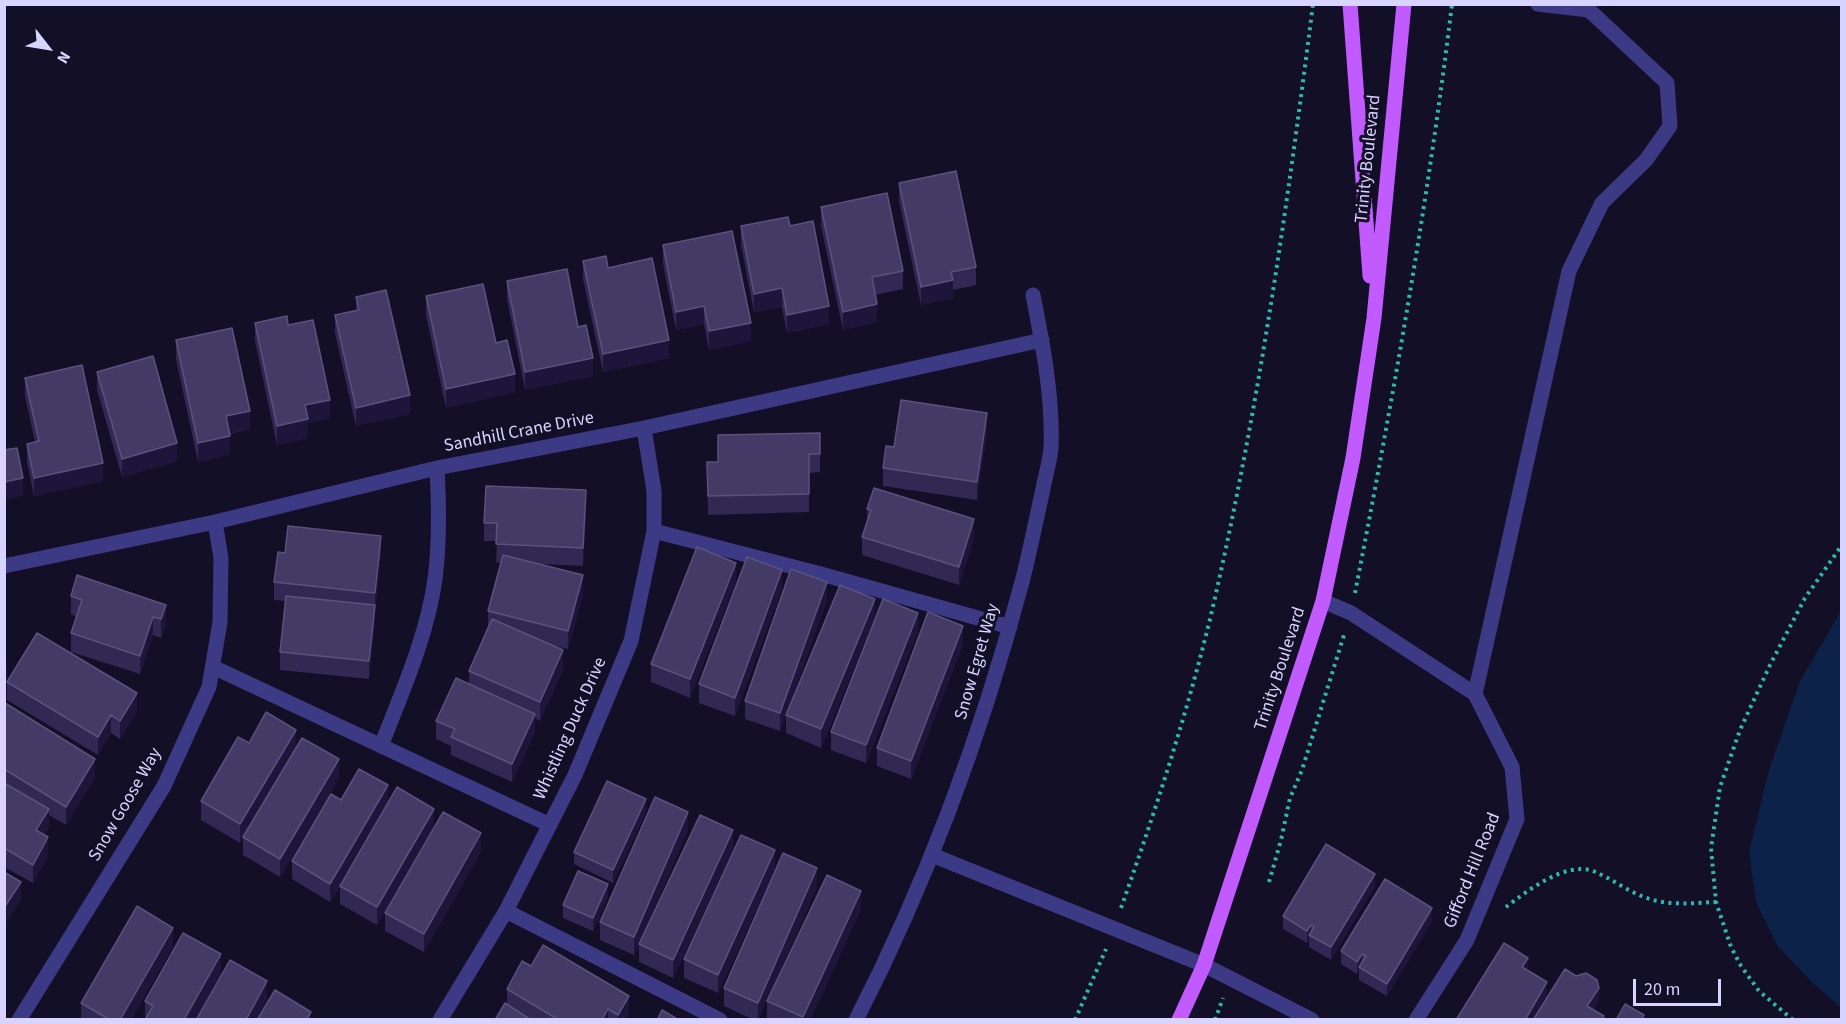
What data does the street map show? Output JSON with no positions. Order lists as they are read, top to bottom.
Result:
{
  "streets": {
    "main road": ["Trinity Boulevard"],
    "street": [
      "Sandhill Crane Drive",
      "Snow Egret Way",
      "Whistling Duck Drive",
      "Snow Goose Way",
      "Gifford Hill Road"
    ]
  },
  "crossings": [
    ["Trinity Boulevard", "Gifford Hill Road"],
    ["Sandhill Crane Drive", "Snow Egret Way"],
    ["Sandhill Crane Drive", "Whistling Duck Drive"],
    ["Sandhill Crane Drive", "Snow Goose Way"]
  ],
  "scale_bar": "20 m",
  "north": "bottom right"
}
